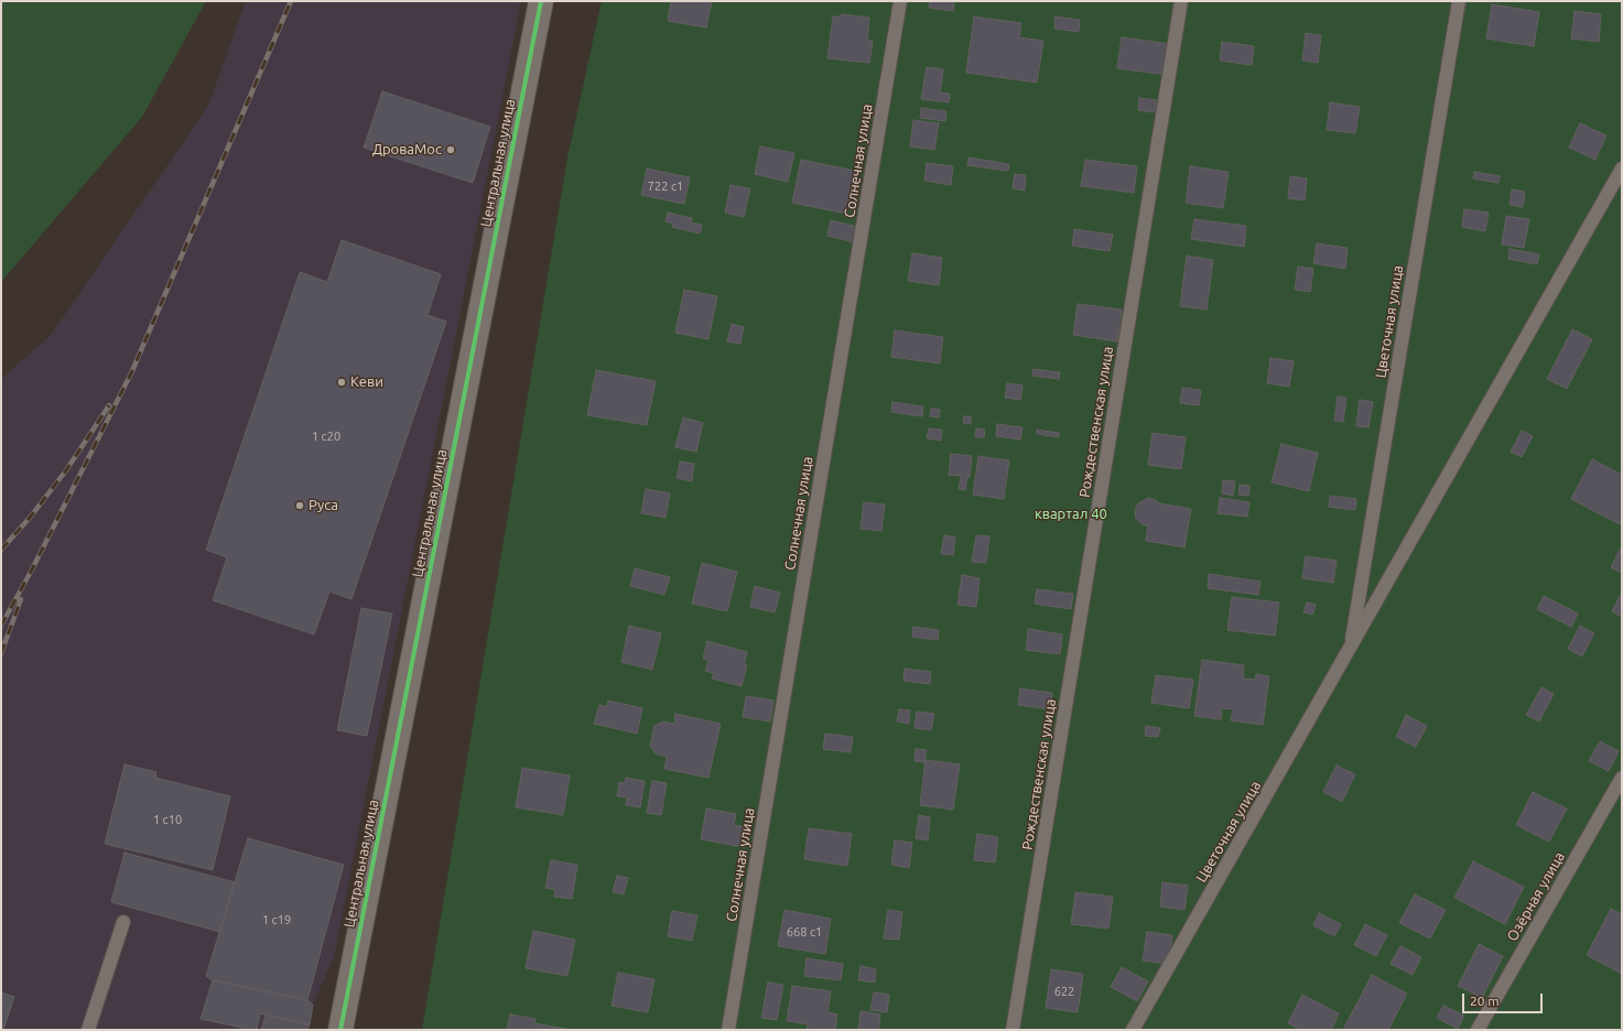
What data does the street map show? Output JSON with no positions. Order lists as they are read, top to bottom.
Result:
{
  "streets": {
    "street": ["Центральная улица"],
    "lane": [
      "Солнечная улица",
      "Цветочная улица",
      "Рождественская улица",
      "Озёрная улица"
    ]
  },
  "parks": ["квартал 40"],
  "places": ["ДроваМос", "Кеви", "Руса"],
  "house_numbers": [
    "722 с1",
    "1 с20",
    "1 с10",
    "1 с19",
    "668 с1",
    "622"
  ],
  "scale_bar": "20 m"
}
